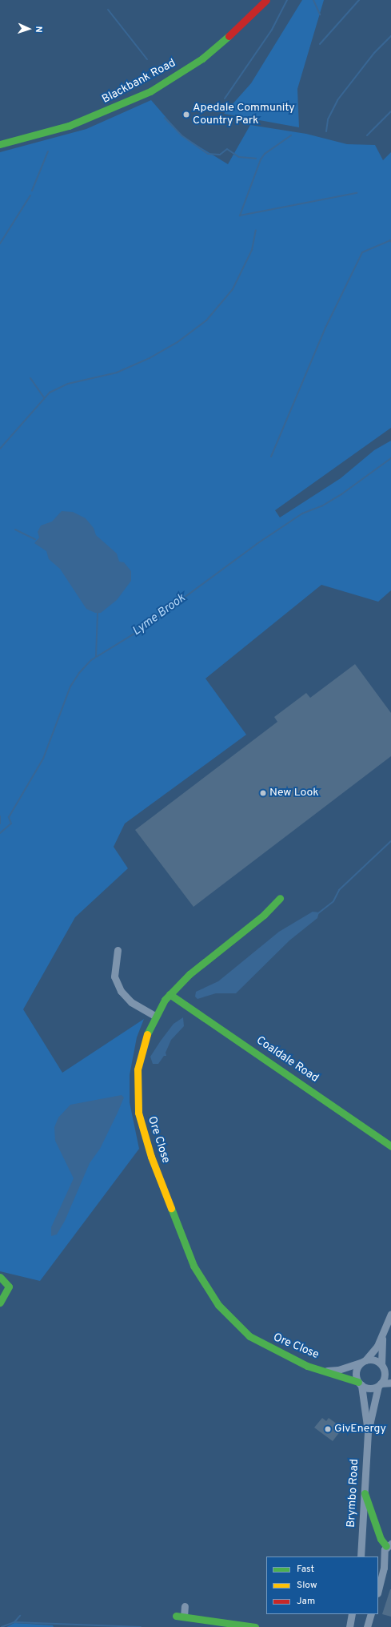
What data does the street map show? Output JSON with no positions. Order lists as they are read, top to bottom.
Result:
{
  "streets": {
    "street": [
      "Blackbank Road",
      "Coaldale Road",
      "Ore Close",
      "Brymbo Road"
    ]
  },
  "crossings": [
    ["Coaldale Road", "Ore Close"],
    ["Ore Close", "Brymbo Road"]
  ],
  "water": ["Lyme Brook"],
  "places": ["Apedale Community Country Park", "New Look", "GivEnergy"],
  "legend": ["Fast", "Slow", "Jam"],
  "north": "right"
}
